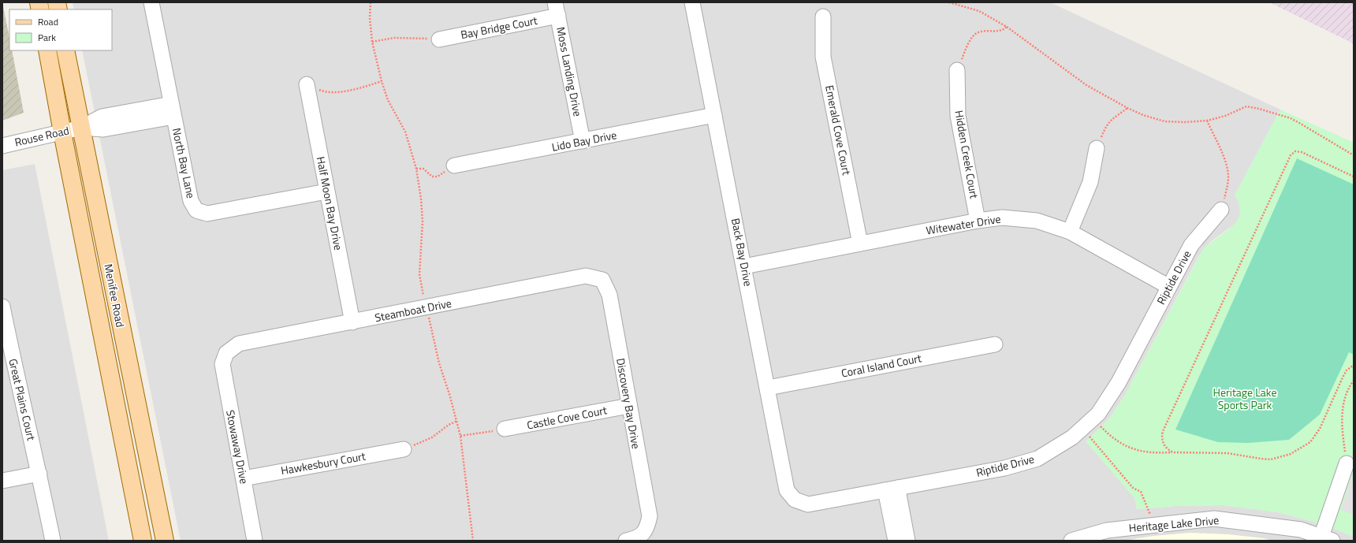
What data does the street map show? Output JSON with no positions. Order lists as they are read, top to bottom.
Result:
{
  "streets": {
    "main road": ["Menifee Road"],
    "street": [
      "Bay Bridge Court",
      "Moss Landing Drive",
      "Emerald Cove Court",
      "Rouse Road",
      "Lido Bay Drive",
      "Hidden Creek Court",
      "North Bay Lane",
      "Half Moon Bay Drive",
      "Witewater Drive",
      "Back Bay Drive",
      "Riptide Drive",
      "Steamboat Drive",
      "Coral Island Court",
      "Great Plains Court",
      "Discovery Bay Drive",
      "Castle Cove Court",
      "Stowaway Drive",
      "Hawkesbury Court",
      "Heritage Lake Drive"
    ]
  },
  "crossings": [
    ["Bay Bridge Court", "Moss Landing Drive"],
    ["Moss Landing Drive", "Lido Bay Drive"],
    ["Emerald Cove Court", "Witewater Drive"],
    ["Rouse Road", "North Bay Lane"],
    ["Rouse Road", "Menifee Road"],
    ["Lido Bay Drive", "Back Bay Drive"],
    ["Hidden Creek Court", "Witewater Drive"],
    ["North Bay Lane", "Half Moon Bay Drive"],
    ["Half Moon Bay Drive", "Steamboat Drive"],
    ["Witewater Drive", "Back Bay Drive"],
    ["Witewater Drive", "Riptide Drive"],
    ["Back Bay Drive", "Riptide Drive"],
    ["Back Bay Drive", "Coral Island Court"],
    ["Steamboat Drive", "Discovery Bay Drive"],
    ["Steamboat Drive", "Stowaway Drive"],
    ["Discovery Bay Drive", "Castle Cove Court"],
    ["Stowaway Drive", "Hawkesbury Court"]
  ],
  "parks": ["Heritage Lake Sports Park"],
  "legend": ["Road", "Park"]
}
